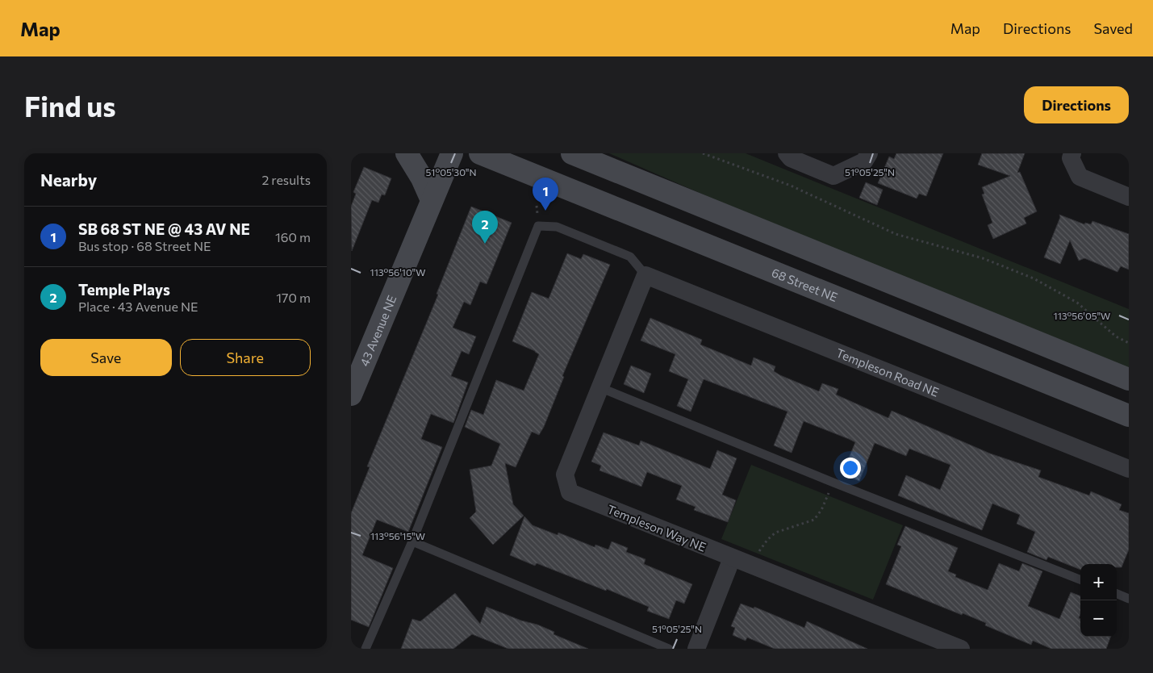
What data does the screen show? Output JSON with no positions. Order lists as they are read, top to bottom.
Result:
{
  "streets": {
    "main road": ["68 Street NE", "43 Avenue NE"],
    "street": ["Templeson Road NE", "Templeson Way NE"]
  },
  "crossings": [
    ["Templeson Road NE", "Templeson Way NE"]
  ],
  "page": {
    "header": "Map",
    "nav": ["Map", "Directions", "Saved"],
    "buttons": [
      "Directions",
      ["Save", "Share"]
    ],
    "title": "Find us",
    "heading": ["Nearby", "2 results"],
    "pins": ["1", "2"],
    "list": [
      {
        "mark": "1",
        "name": "SB 68 ST NE @ 43 AV NE",
        "note": "Bus stop · 68 Street NE",
        "value": "160 m"
      },
      {
        "mark": "2",
        "name": "Temple Plays",
        "note": "Place · 43 Avenue NE",
        "value": "170 m"
      }
    ],
    "map_buttons": ["+", "−"]
  },
  "coordinates": [
    "51°05'30\"N",
    "51°05'25\"N",
    "113°56'10\"W",
    "113°56'05\"W",
    "113°56'15\"W"
  ]
}
